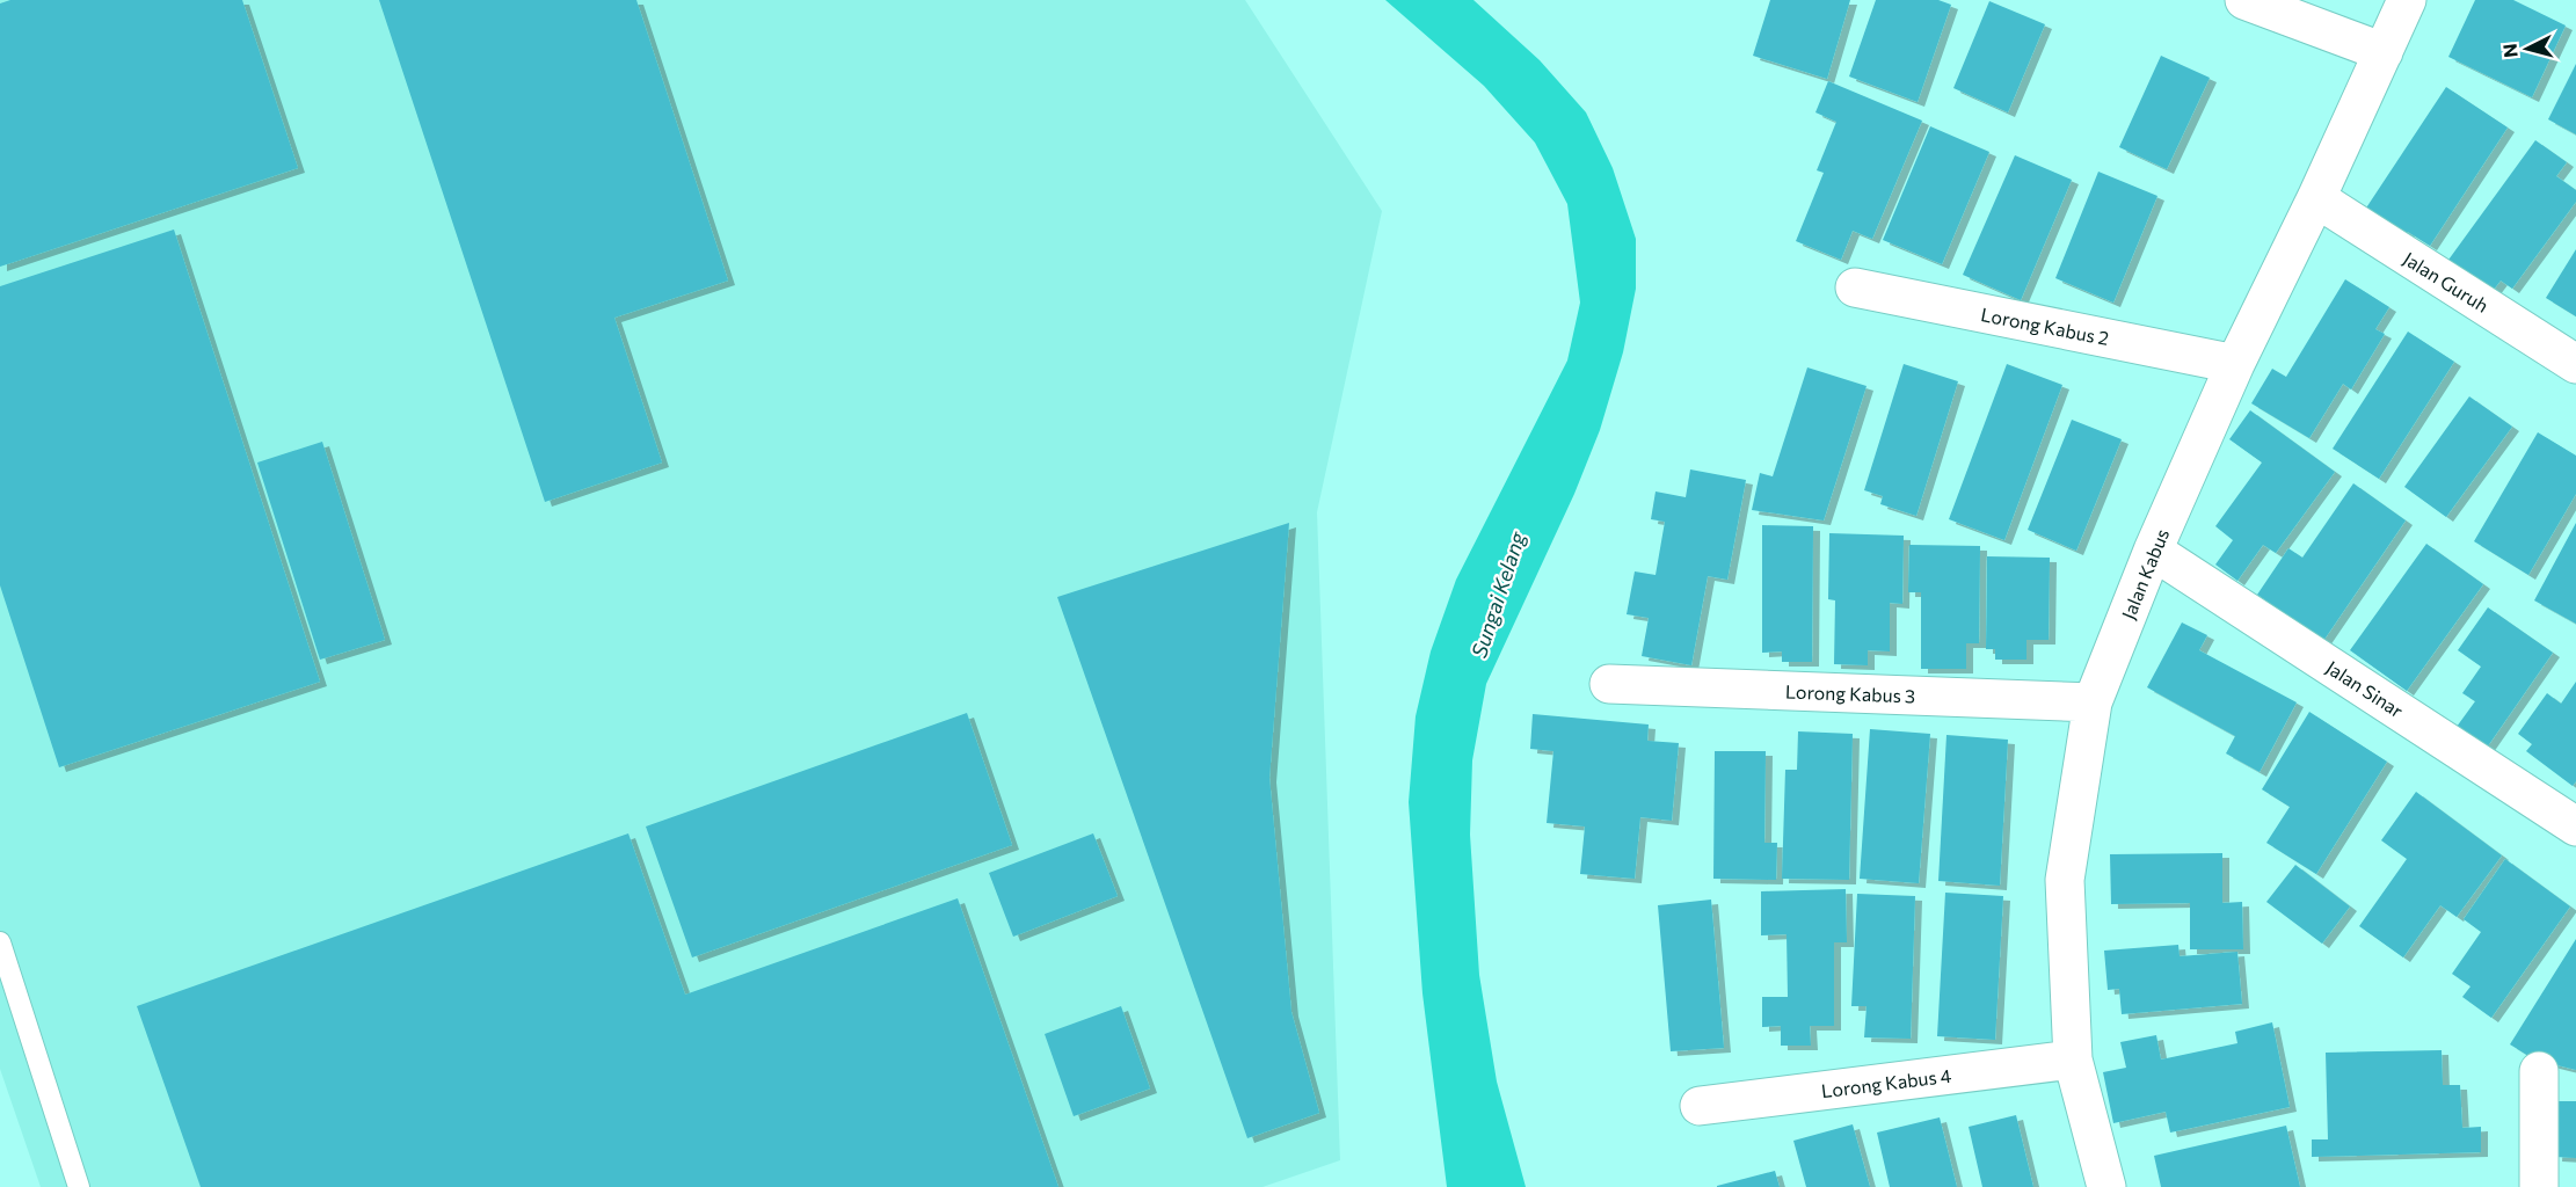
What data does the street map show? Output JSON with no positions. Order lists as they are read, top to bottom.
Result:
{
  "streets": {
    "street": [
      "Jalan Guruh",
      "Lorong Kabus 2",
      "Jalan Kabus",
      "Jalan Sinar",
      "Lorong Kabus 3",
      "Lorong Kabus 4"
    ]
  },
  "crossings": [
    ["Jalan Guruh", "Jalan Kabus"],
    ["Lorong Kabus 2", "Jalan Kabus"],
    ["Jalan Kabus", "Jalan Sinar"],
    ["Jalan Kabus", "Lorong Kabus 3"],
    ["Jalan Kabus", "Lorong Kabus 4"]
  ],
  "water": ["Sungai Kelang"],
  "north": "left"
}
